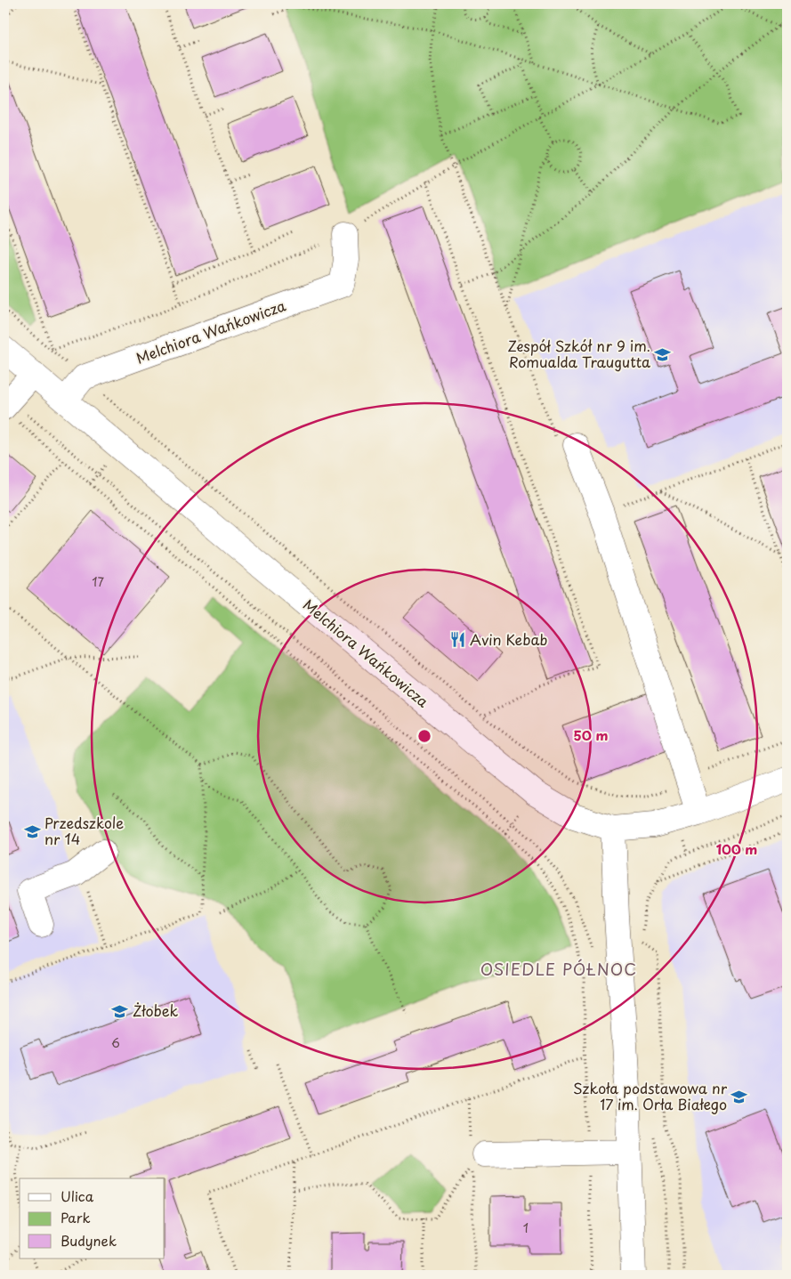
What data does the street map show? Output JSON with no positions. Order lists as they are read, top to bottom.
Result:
{
  "streets": {
    "street": ["Melchiora Wańkowicza"]
  },
  "districts": ["OSIEDLE PÓŁNOC"],
  "places": {
    "school or university": [
      "Zespół Szkół nr 9 im. Romualda Traugutta",
      "Przedszkole nr 14",
      "Żłobek",
      "Szkoła podstawowa nr 17 im. Orła Białego"
    ],
    "restaurant": ["Avin Kebab"]
  },
  "house_numbers": ["17", "6", "1"],
  "legend": ["Ulica", "Park", "Budynek"],
  "rings": ["50 m", "100 m"]
}
